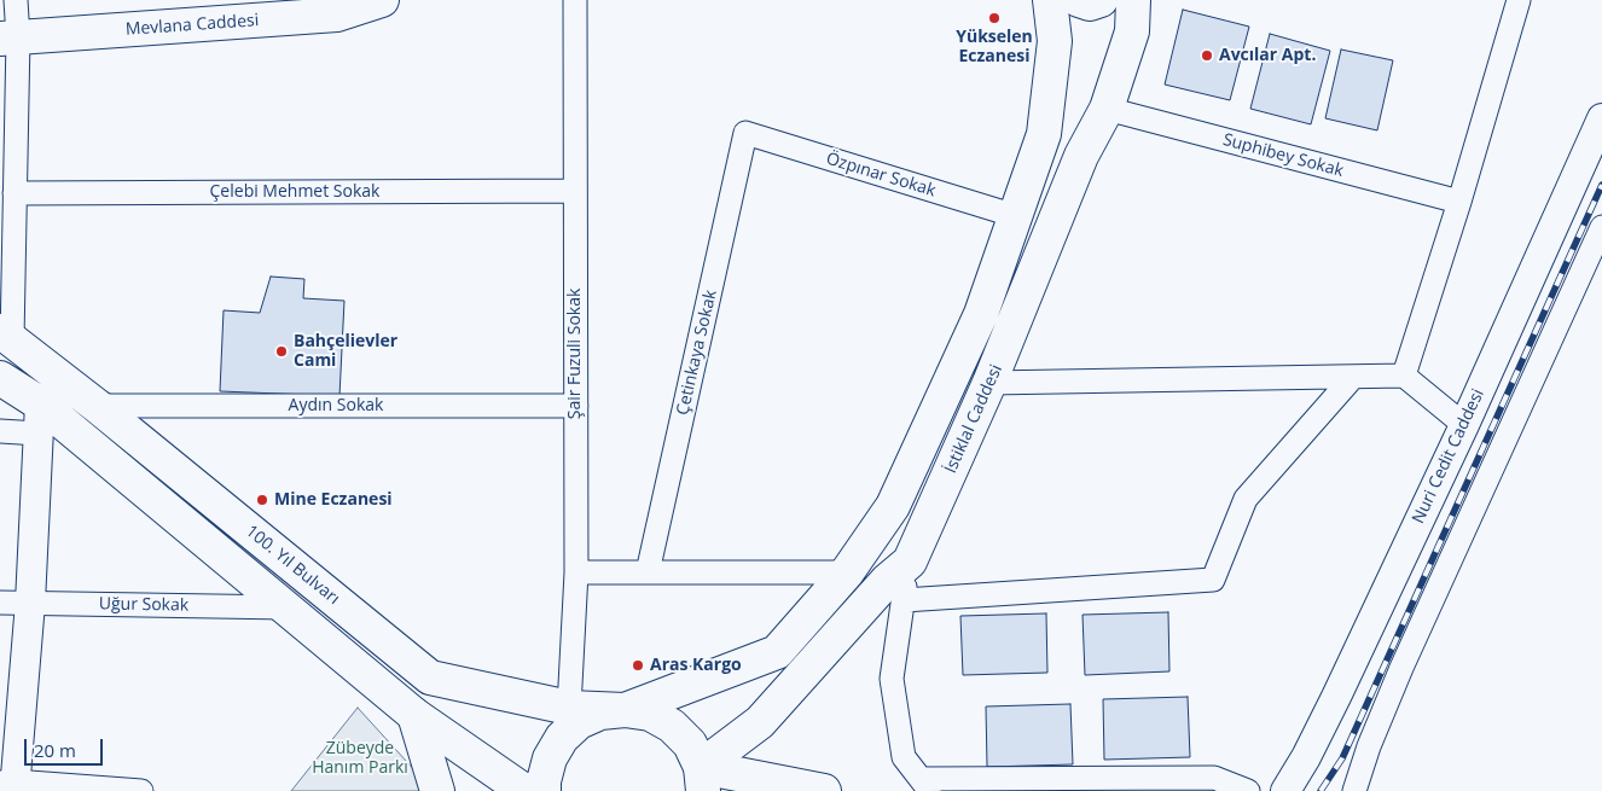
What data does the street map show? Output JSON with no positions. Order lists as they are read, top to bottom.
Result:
{
  "streets": {
    "main road": ["Mevlana Caddesi", "İstiklal Caddesi", "100. Yıl Bulvarı"],
    "street": [
      "Suphibey Sokak",
      "Özpınar Sokak",
      "Çelebi Mehmet Sokak",
      "Çetinkaya Sokak",
      "Şair Fuzuli Sokak",
      "Aydın Sokak",
      "Nuri Cedit Caddesi",
      "Uğur Sokak"
    ]
  },
  "crossings": [
    ["Suphibey Sokak", "İstiklal Caddesi"],
    ["Özpınar Sokak", "Çetinkaya Sokak"],
    ["Çelebi Mehmet Sokak", "Şair Fuzuli Sokak"],
    ["Şair Fuzuli Sokak", "Aydın Sokak"],
    ["Şair Fuzuli Sokak", "100. Yıl Bulvarı"],
    ["Aydın Sokak", "100. Yıl Bulvarı"]
  ],
  "parks": ["Zübeyde Hanım Parkı"],
  "places": [
    "Yükselen Eczanesi",
    "Avcılar Apt.",
    "Bahçelievler Cami",
    "Mine Eczanesi",
    "Aras Kargo"
  ],
  "scale_bar": "20 m"
}
